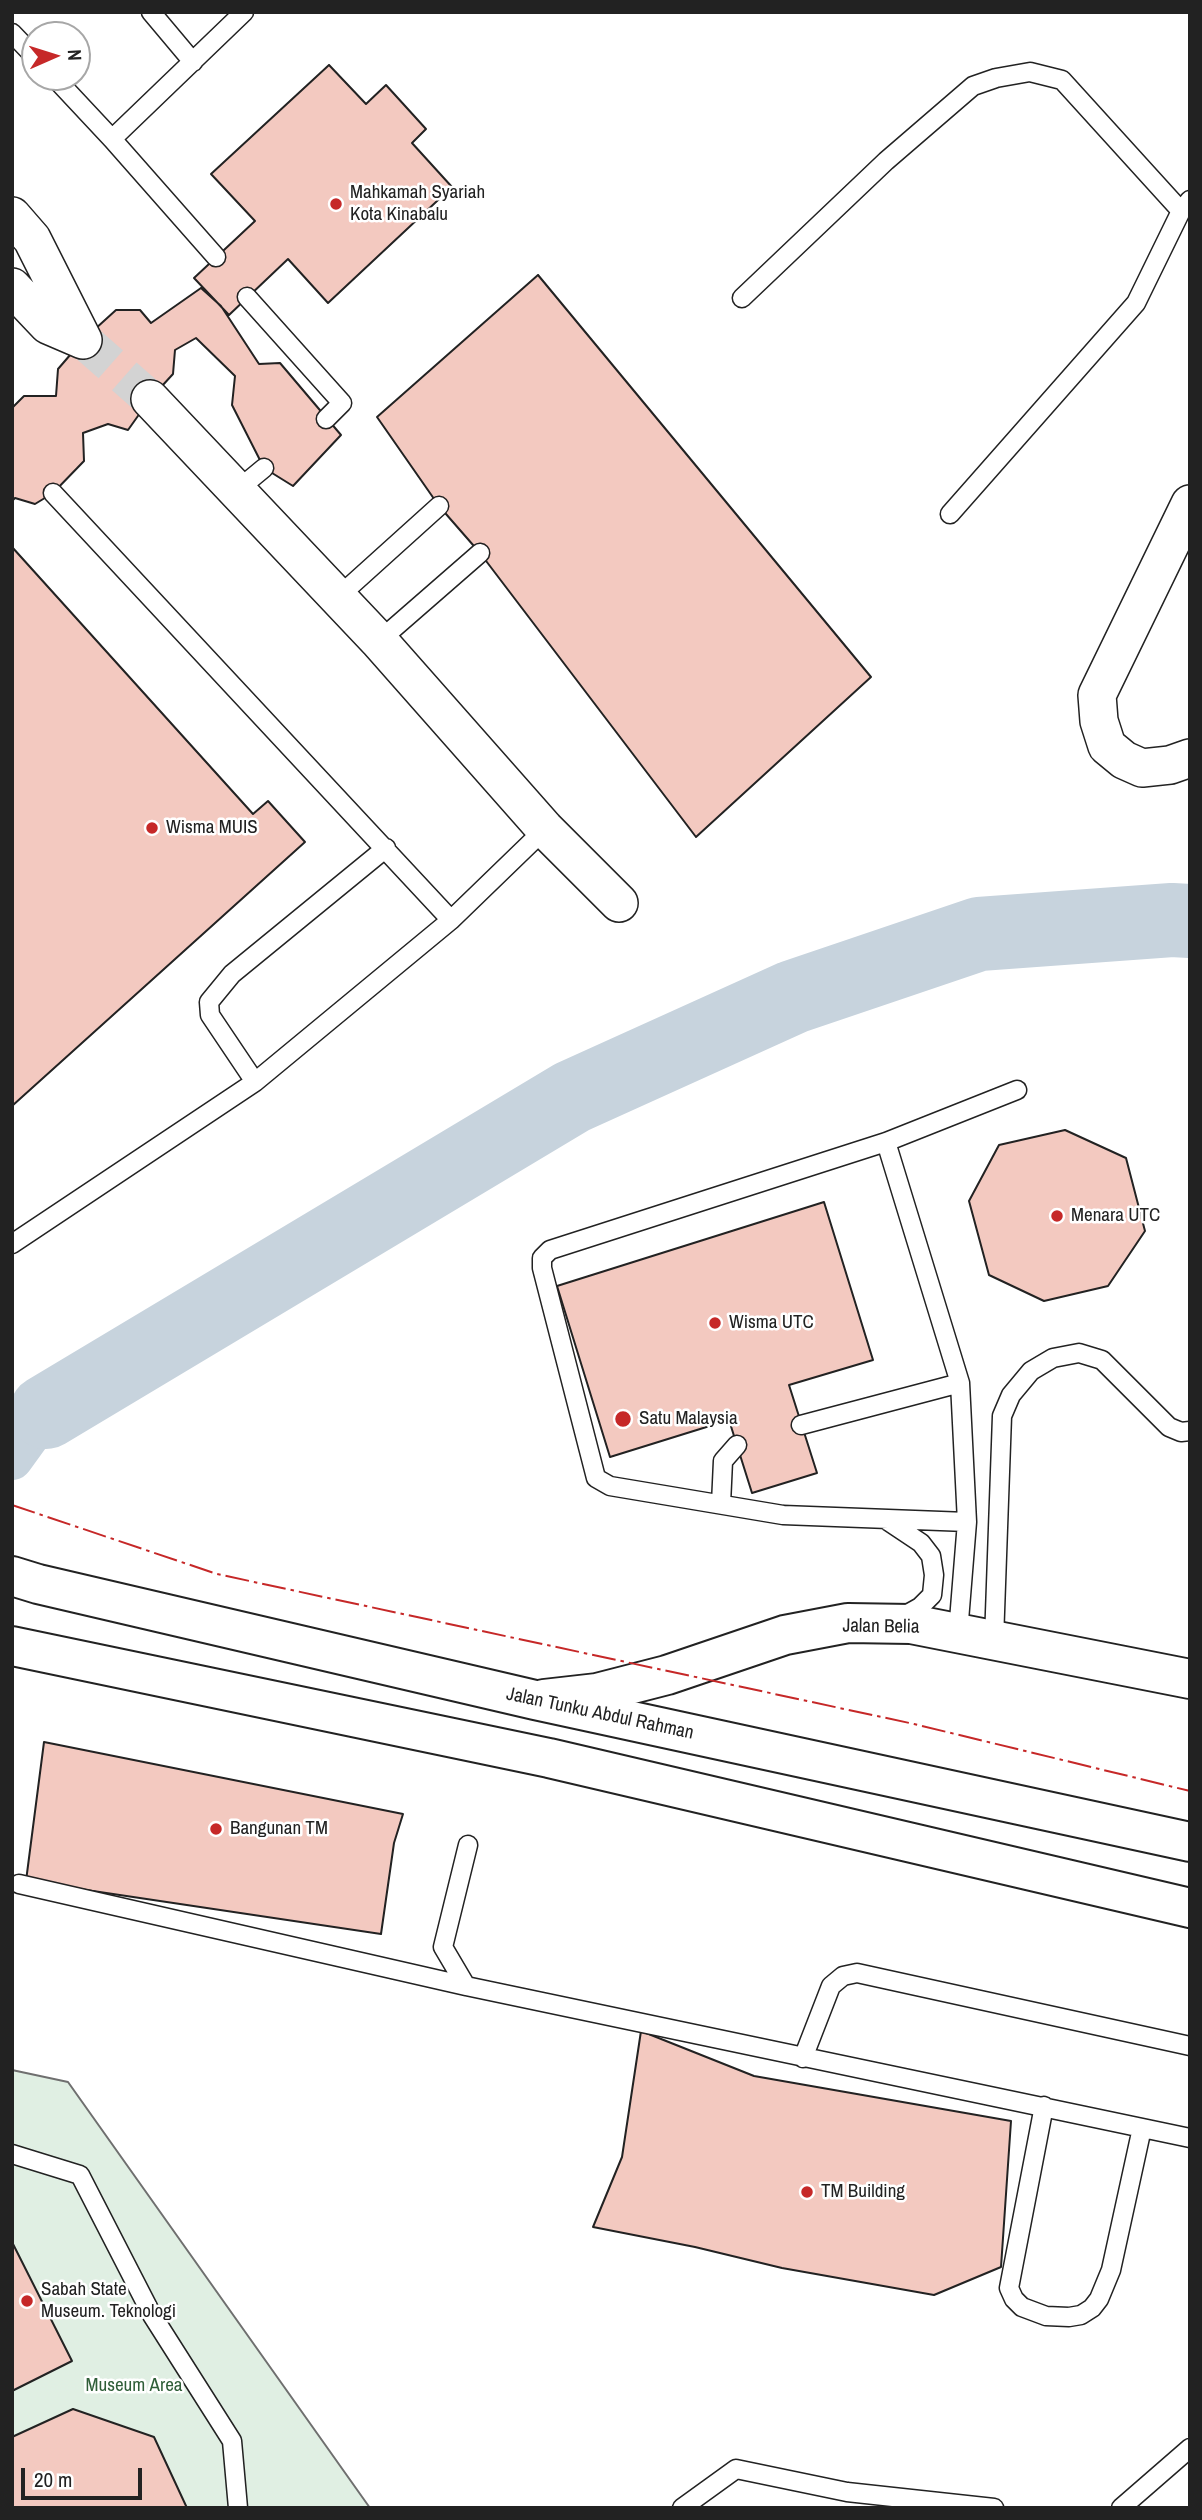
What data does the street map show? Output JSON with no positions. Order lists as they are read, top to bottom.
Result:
{
  "streets": {
    "main road": ["Jalan Belia", "Jalan Tunku Abdul Rahman"]
  },
  "crossings": [
    ["Jalan Belia", "Jalan Tunku Abdul Rahman"]
  ],
  "parks": ["Museum Area"],
  "places": [
    "Mahkamah Syariah Kota Kinabalu",
    "Wisma MUIS",
    "Menara UTC",
    "Wisma UTC",
    "Satu Malaysia",
    "Bangunan TM",
    "TM Building",
    "Sabah State Museum. Teknologi"
  ],
  "scale_bar": "20 m",
  "north": "right"
}
